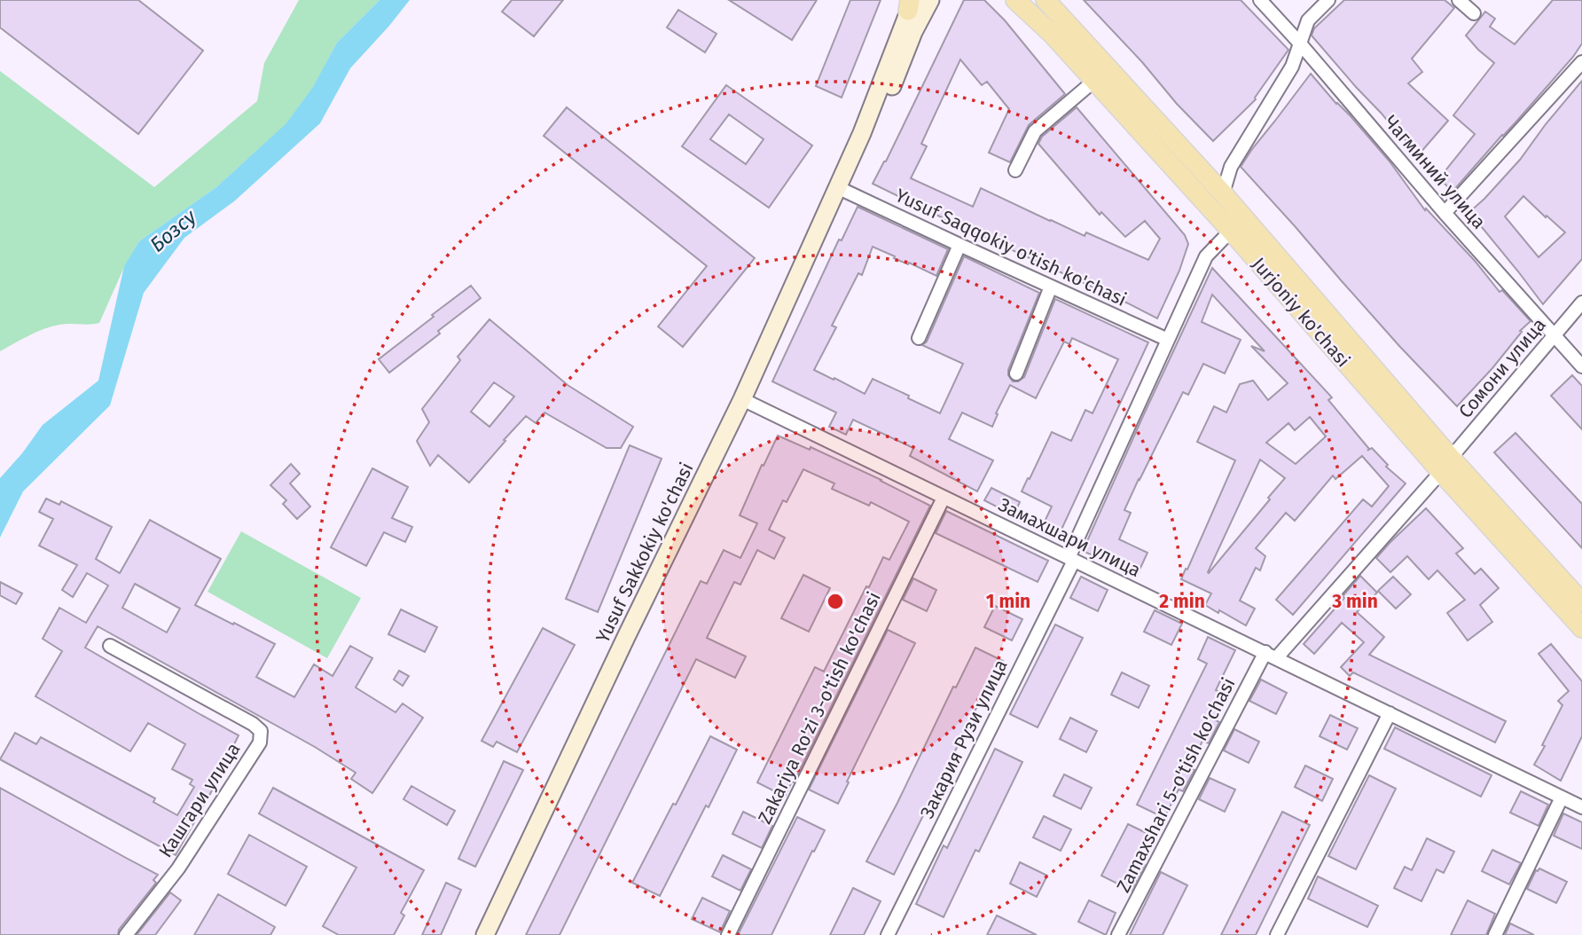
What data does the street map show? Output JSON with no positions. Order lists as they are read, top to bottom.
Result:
{
  "streets": {
    "main road": ["Jurjoniy ko'chasi", "Yusuf Sakkokiy ko'chasi"],
    "street": [
      "Чагминий улица",
      "Yusuf Saqqokiy o'tish ko'chasi",
      "Сомони улица",
      "Замахшари улица",
      "Zakariya Ro'zi 3-o'tish ko'chasi",
      "Закария Рузи улица",
      "Zamaxshari 5-o'tish ko'chasi",
      "Кашгари улица"
    ]
  },
  "crossings": [
    ["Чагминий улица", "Сомони улица"],
    ["Yusuf Saqqokiy o'tish ko'chasi", "Yusuf Sakkokiy ko'chasi"],
    ["Yusuf Saqqokiy o'tish ko'chasi", "Закария Рузи улица"],
    ["Jurjoniy ko'chasi", "Сомони улица"],
    ["Jurjoniy ko'chasi", "Закария Рузи улица"],
    ["Jurjoniy ko'chasi", "Zamaxshari 5-o'tish ko'chasi"],
    ["Сомони улица", "Zamaxshari 5-o'tish ko'chasi"],
    ["Замахшари улица", "Yusuf Sakkokiy ko'chasi"],
    ["Замахшари улица", "Zakariya Ro'zi 3-o'tish ko'chasi"],
    ["Замахшари улица", "Закария Рузи улица"],
    ["Замахшари улица", "Zamaxshari 5-o'tish ko'chasi"]
  ],
  "water": ["Бозсу"],
  "rings": ["1 min", "2 min", "3 min"]
}
